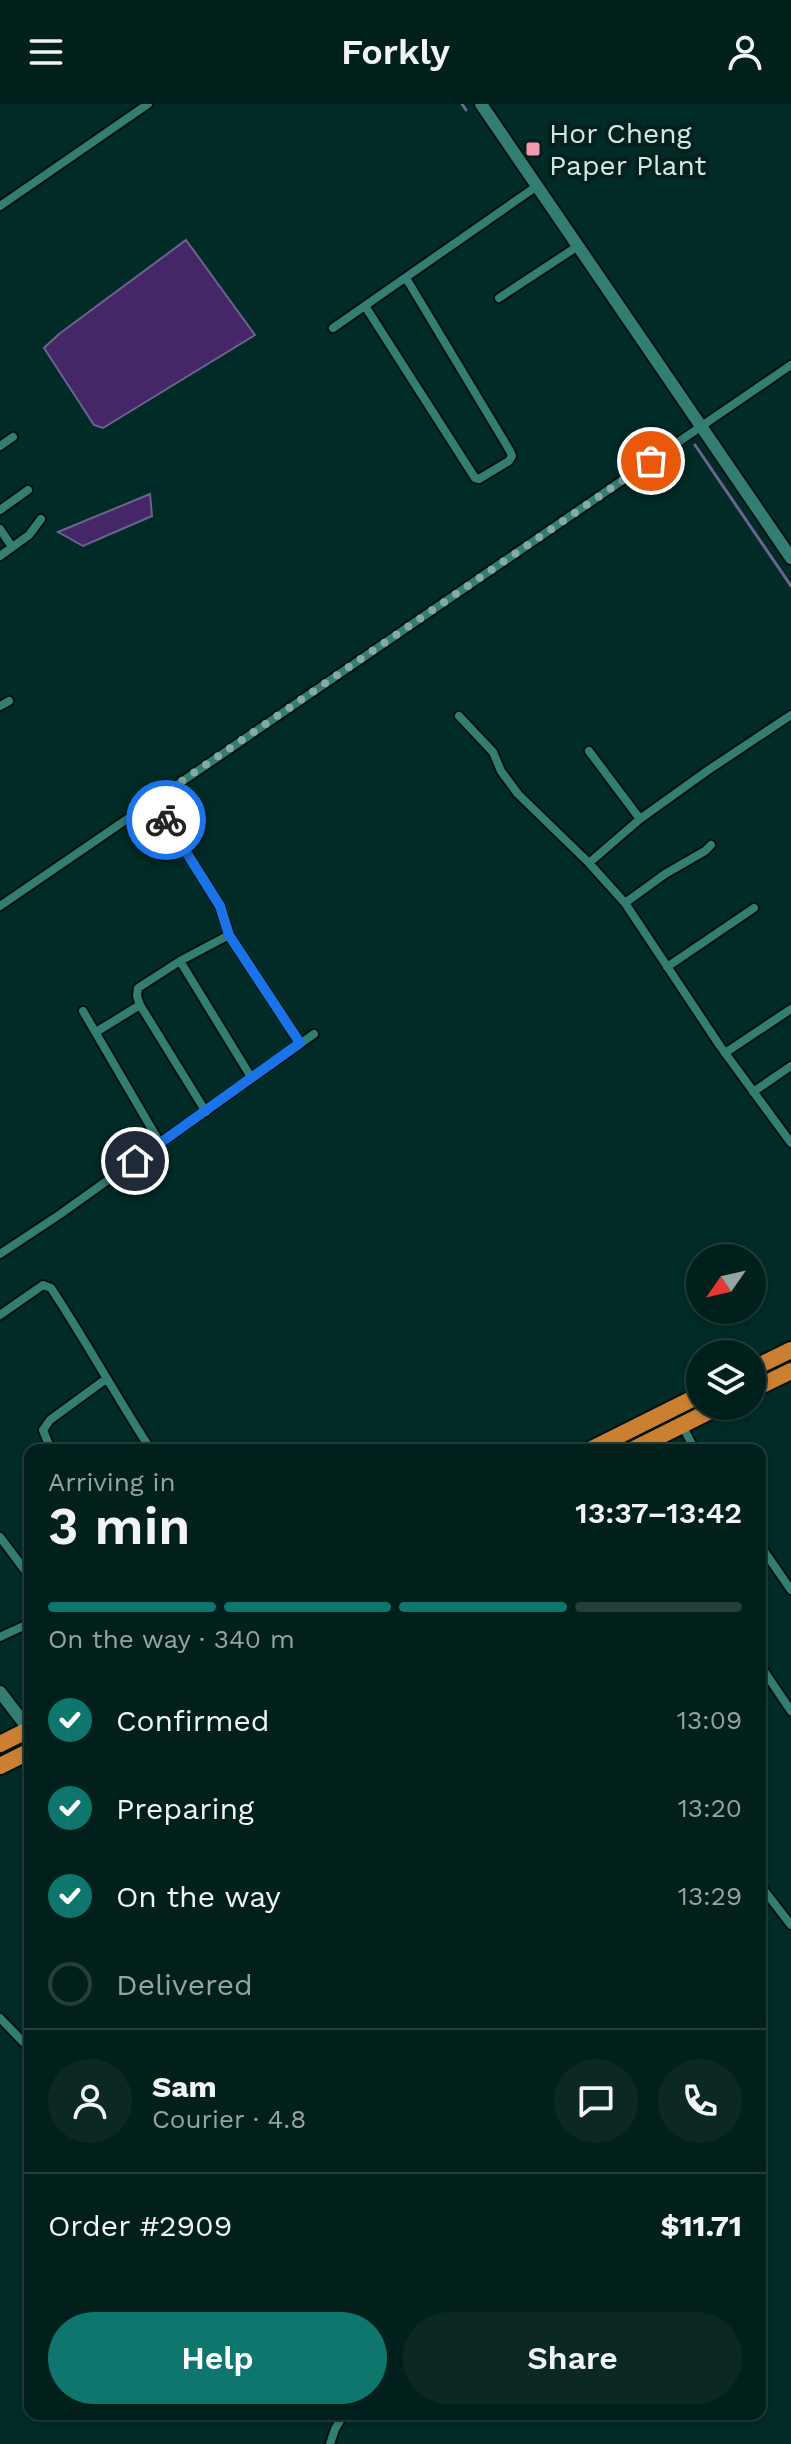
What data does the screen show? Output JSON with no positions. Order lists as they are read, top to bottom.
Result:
{
  "places": {
    "transit": ["Hor Cheng Paper Plant"]
  },
  "north": "bottom left",
  "page": {
    "header": "Forkly",
    "heading": ["3 min", "Arriving in", "13:37–13:42"],
    "panel": [
      "Sam",
      "Courier · 4.8",
      "Order #2909",
      "$11.71"
    ],
    "bar": "On the way · 340 m",
    "list": [
      ["Confirmed", "13:09"],
      ["Preparing", "13:20"],
      ["On the way", "13:29"],
      "Delivered"
    ],
    "buttons": ["Help", "Share"]
  }
}
